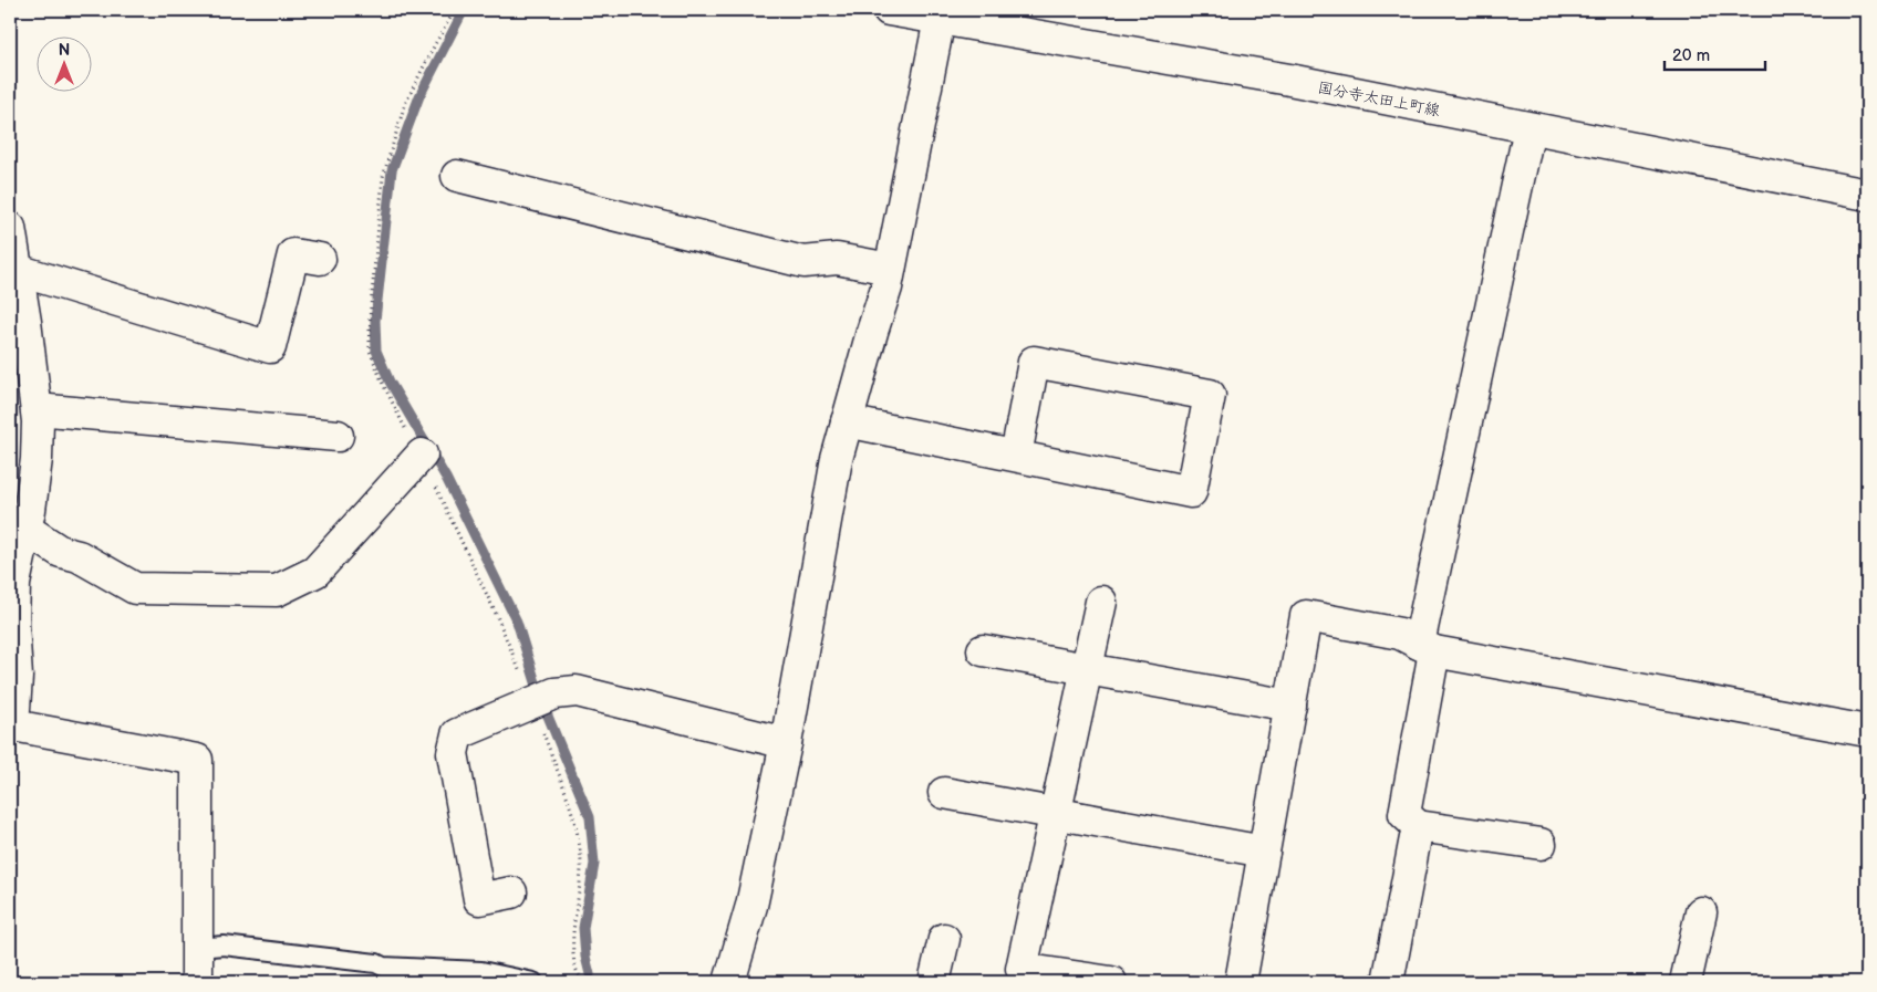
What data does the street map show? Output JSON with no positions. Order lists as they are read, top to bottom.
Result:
{
  "streets": {
    "street": ["国分寺太田上町線"]
  },
  "scale_bar": "20 m",
  "north": "top"
}
